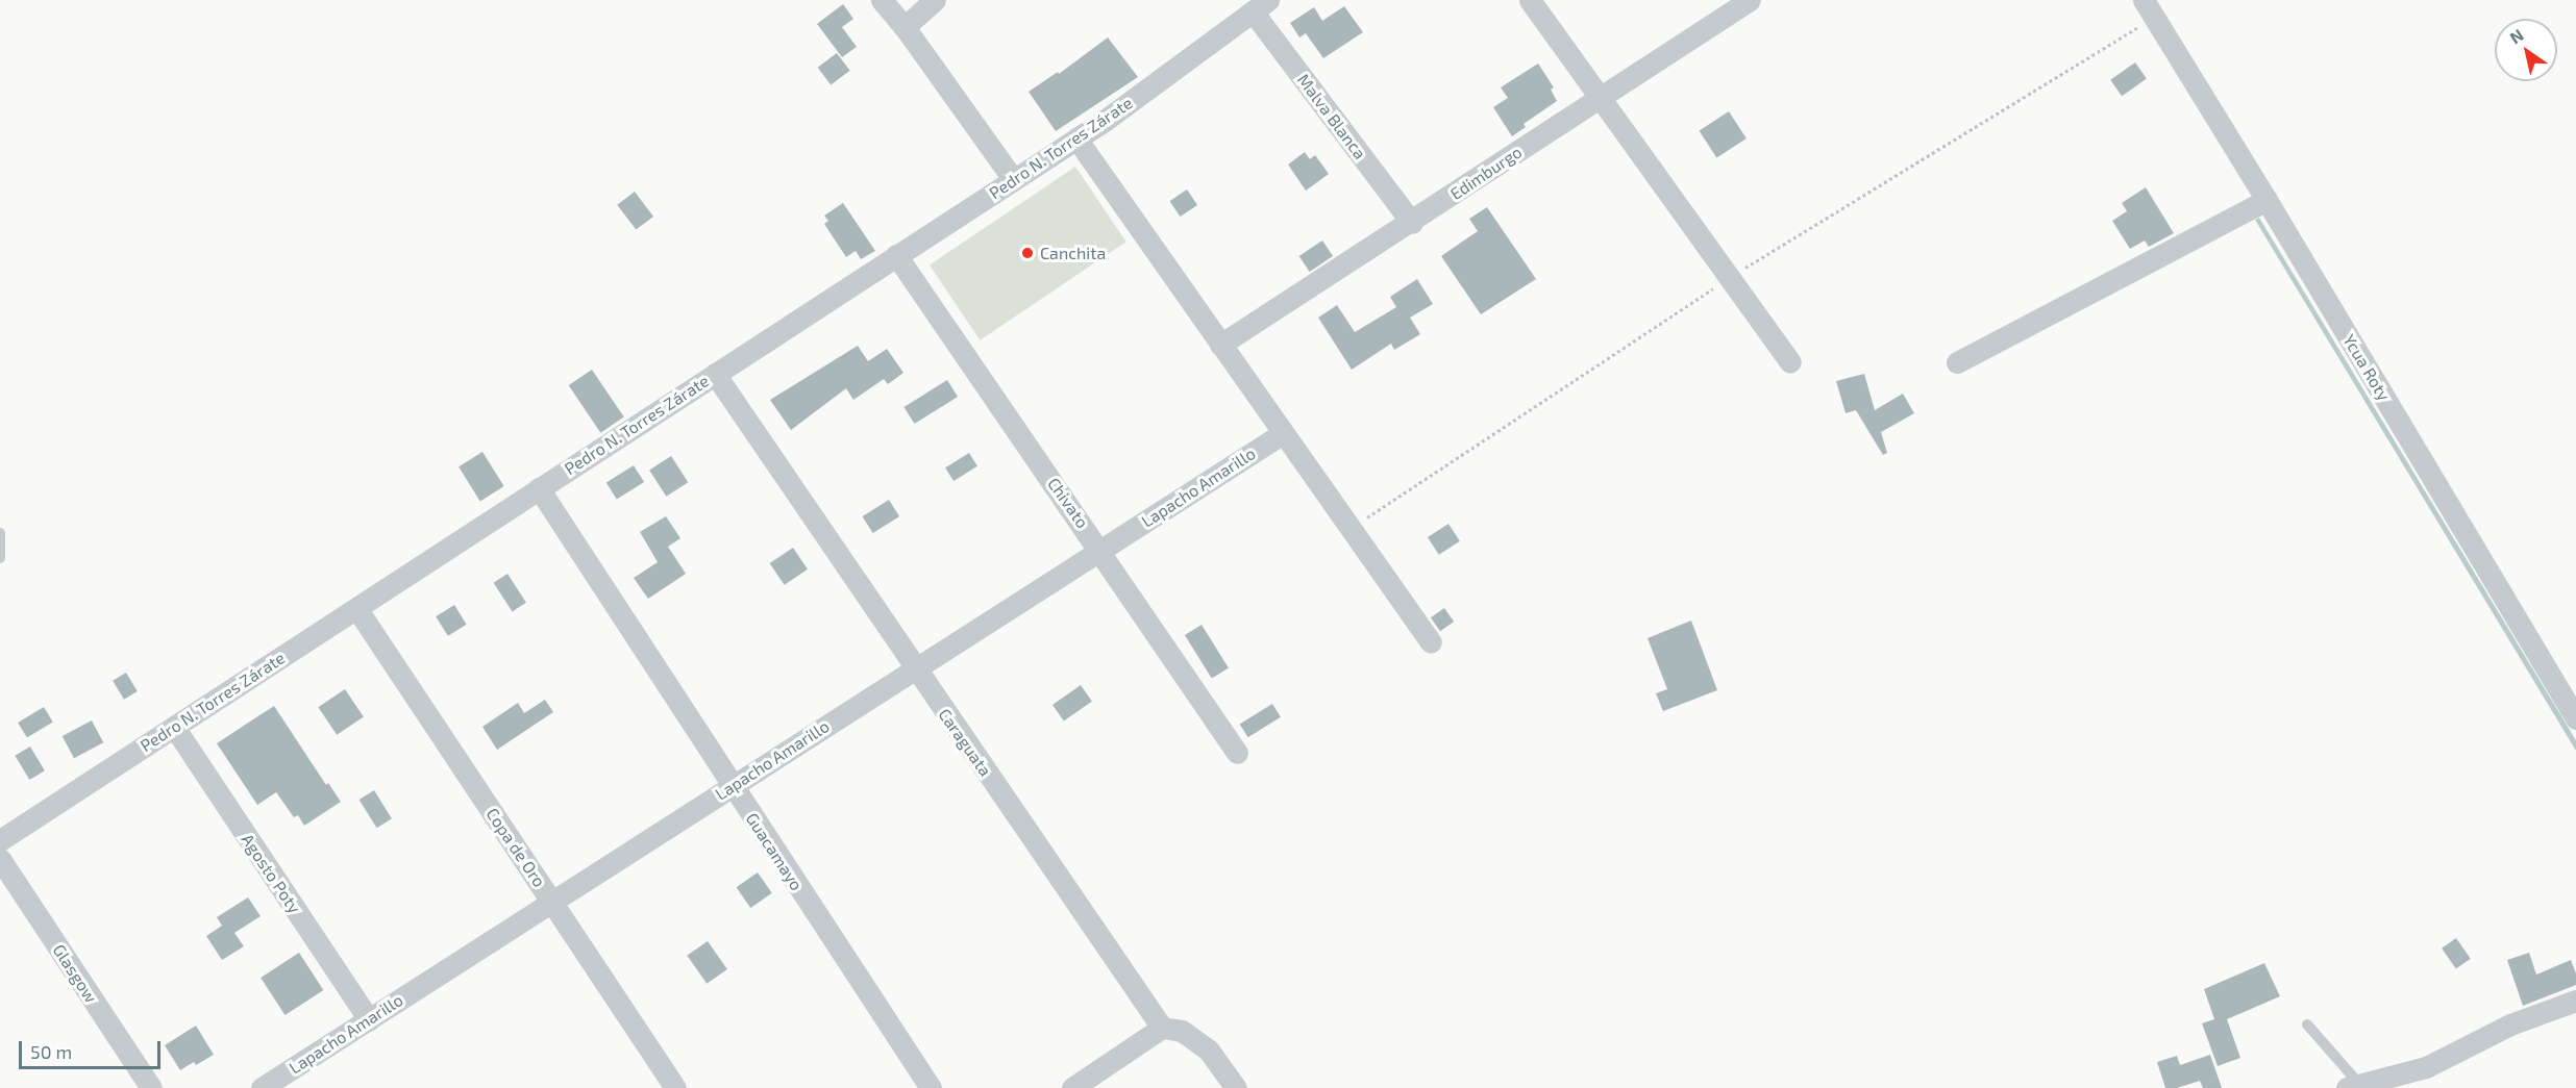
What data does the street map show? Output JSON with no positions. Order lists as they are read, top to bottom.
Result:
{
  "streets": {
    "street": [
      "Malva Blanca",
      "Pedro N. Torres Zárate",
      "Edimburgo",
      "Ycua Roty",
      "Lapacho Amarillo",
      "Chivato",
      "Caraguata",
      "Copa de Oro",
      "Guacamayo",
      "Agosto Poty",
      "Glasgow"
    ]
  },
  "crossings": [
    ["Malva Blanca", "Pedro N. Torres Zárate"],
    ["Malva Blanca", "Edimburgo"],
    ["Pedro N. Torres Zárate", "Chivato"],
    ["Pedro N. Torres Zárate", "Caraguata"],
    ["Pedro N. Torres Zárate", "Copa de Oro"],
    ["Pedro N. Torres Zárate", "Guacamayo"],
    ["Pedro N. Torres Zárate", "Agosto Poty"],
    ["Lapacho Amarillo", "Chivato"],
    ["Lapacho Amarillo", "Caraguata"],
    ["Lapacho Amarillo", "Copa de Oro"],
    ["Lapacho Amarillo", "Guacamayo"],
    ["Lapacho Amarillo", "Agosto Poty"]
  ],
  "places": ["Canchita"],
  "scale_bar": "50 m",
  "north": "top left"
}
